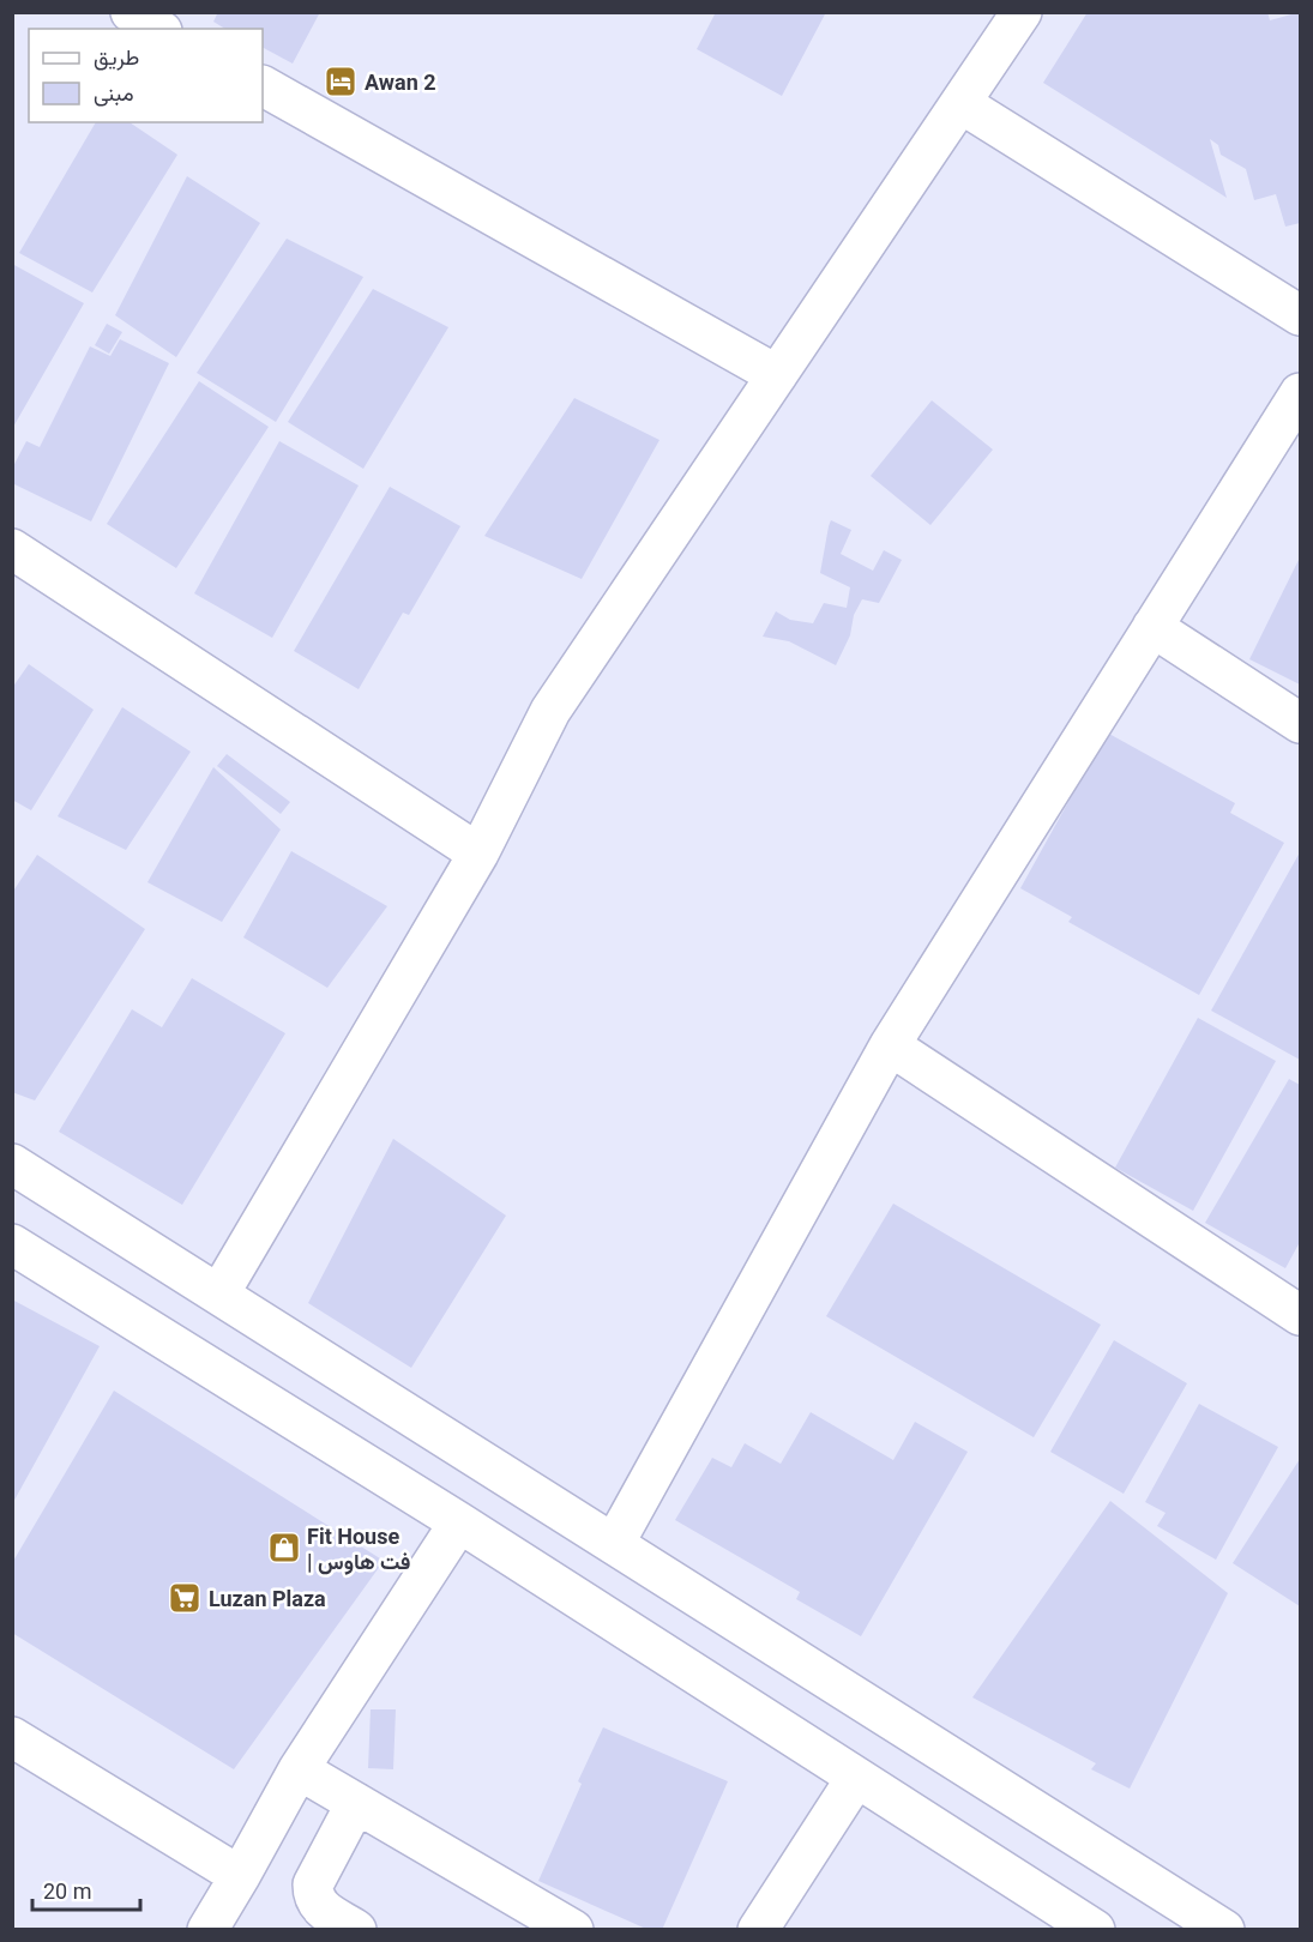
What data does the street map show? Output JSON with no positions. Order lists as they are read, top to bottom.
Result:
{
  "places": {
    "hotel": ["Awan 2"],
    "shop": ["Fit House | فت هاوس"],
    "supermarket": ["Luzan Plaza"]
  },
  "legend": ["طريق", "مبنى"],
  "scale_bar": "20 m"
}
